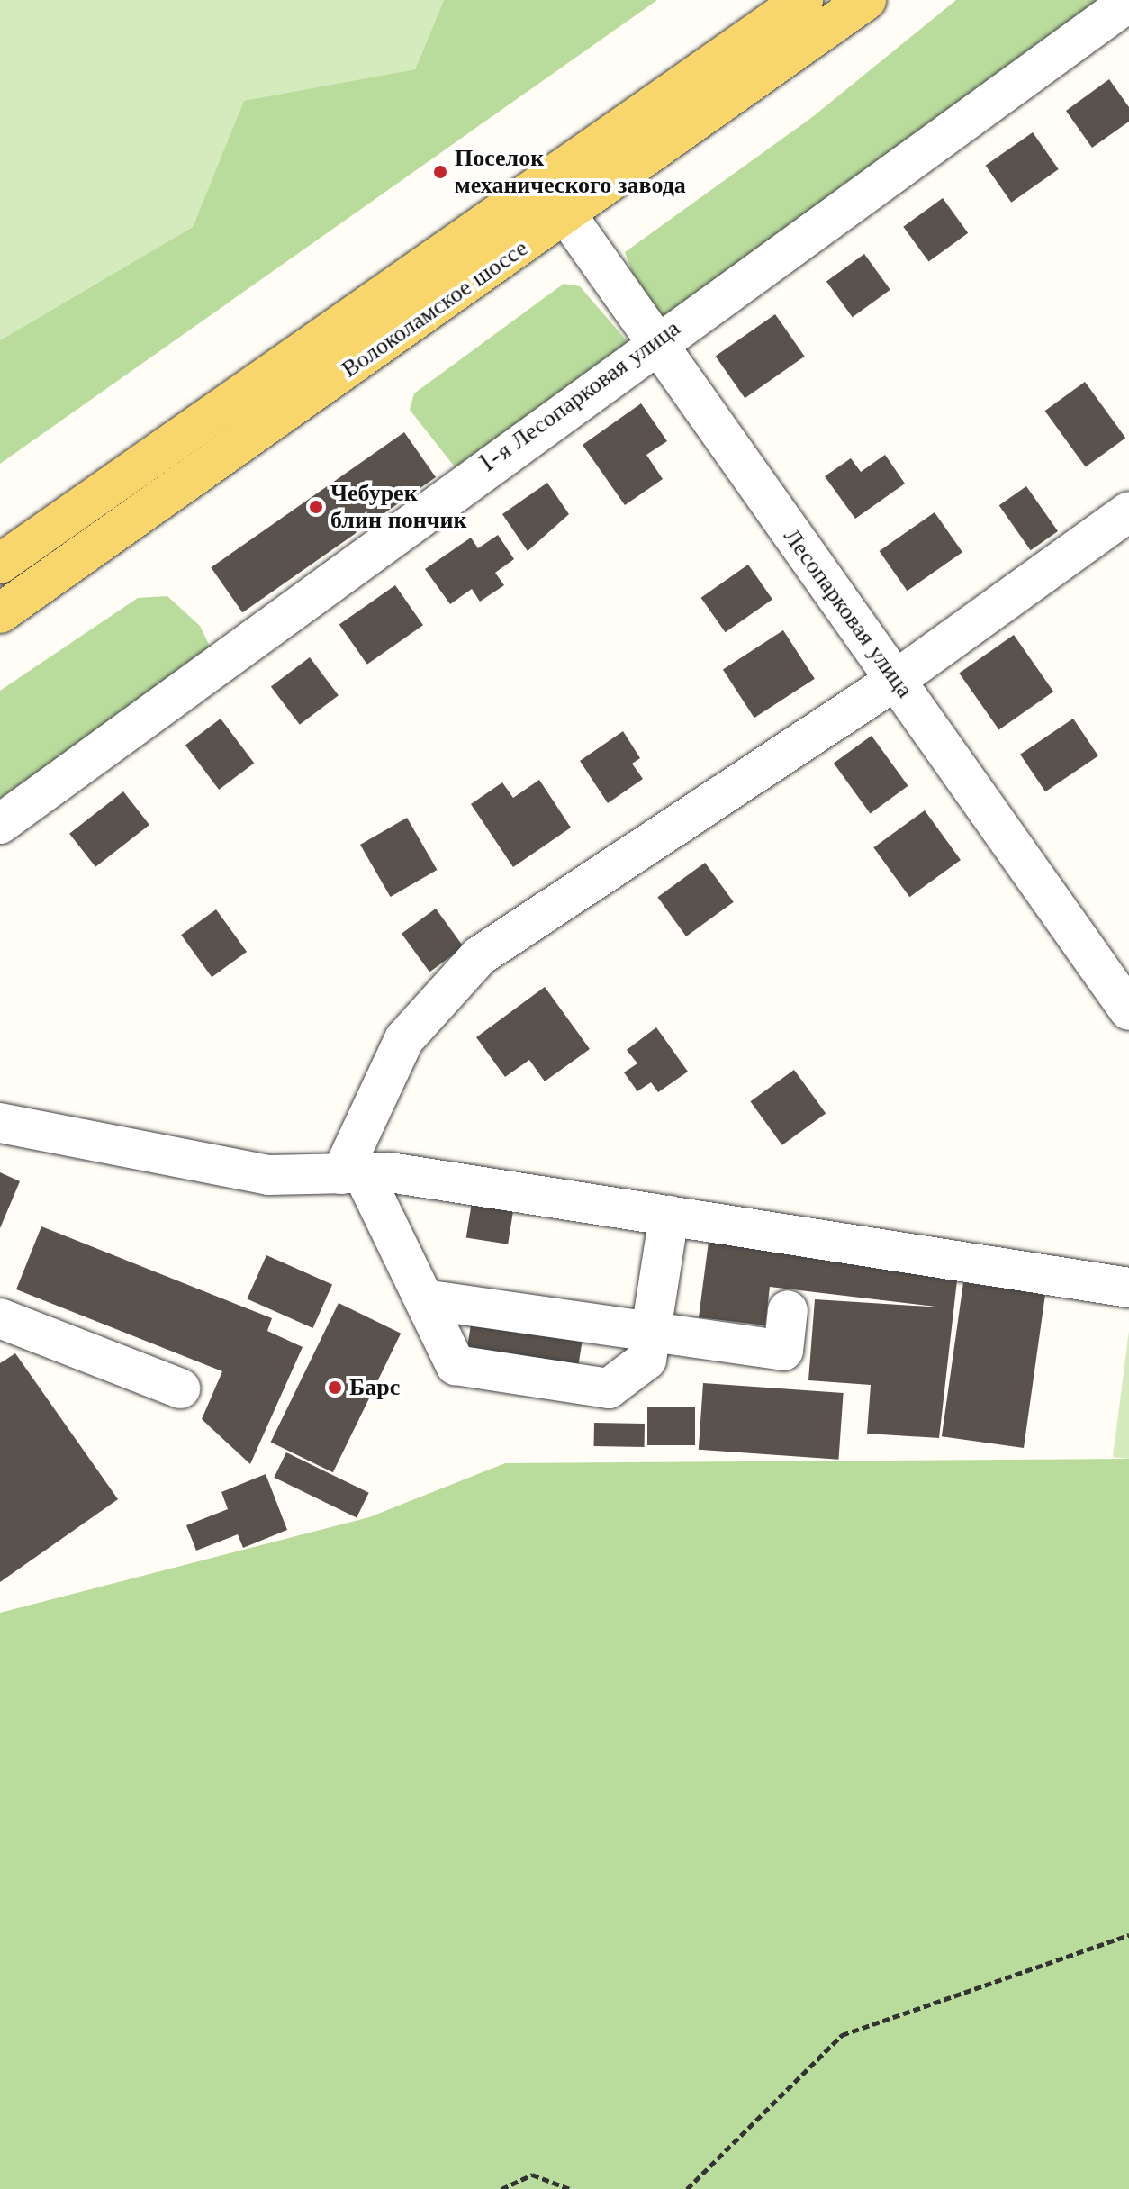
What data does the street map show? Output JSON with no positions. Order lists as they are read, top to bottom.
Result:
{
  "streets": {
    "main road": ["Волоколамское шоссе"],
    "street": ["1-я Лесопарковая улица", "Лесопарковая улица"]
  },
  "crossings": [
    ["Волоколамское шоссе", "Лесопарковая улица"],
    ["1-я Лесопарковая улица", "Лесопарковая улица"]
  ],
  "places": ["Поселок механического завода", "Чебурек блин пончик", "Барс"]
}
